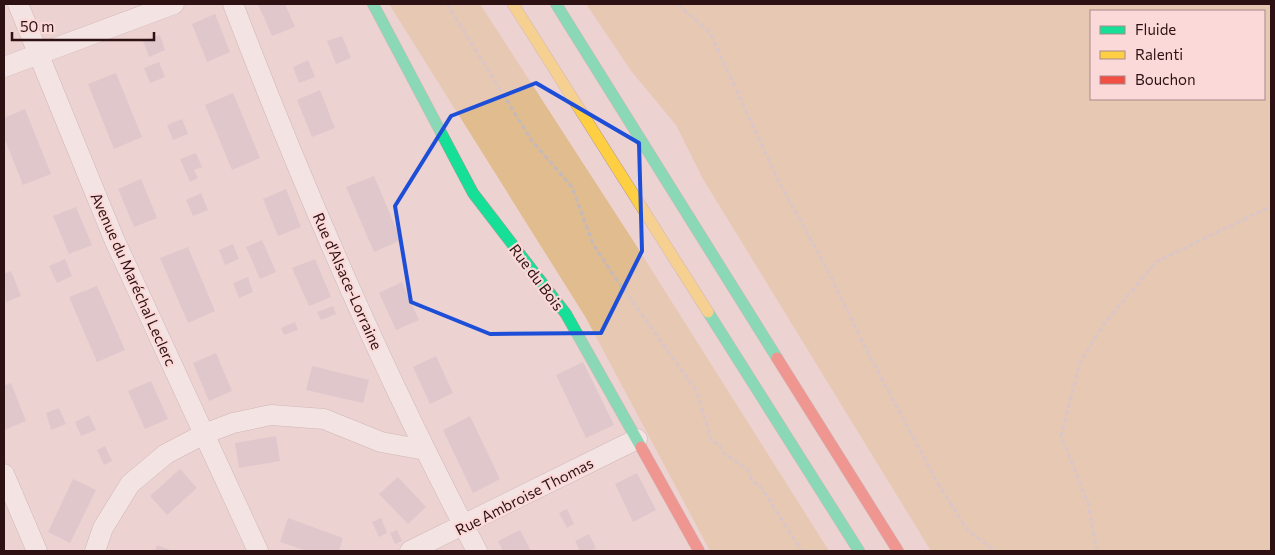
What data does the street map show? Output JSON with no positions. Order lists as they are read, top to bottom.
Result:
{
  "streets": {
    "main road": ["Rue du Bois"],
    "street": ["Avenue du Maréchal Leclerc", "Rue d'Alsace-Lorraine", "Rue Ambroise Thomas"]
  },
  "crossings": [
    ["Rue du Bois", "Rue Ambroise Thomas"],
    ["Rue d'Alsace-Lorraine", "Rue Ambroise Thomas"]
  ],
  "legend": ["Fluide", "Ralenti", "Bouchon"],
  "scale_bar": "50 m"
}
